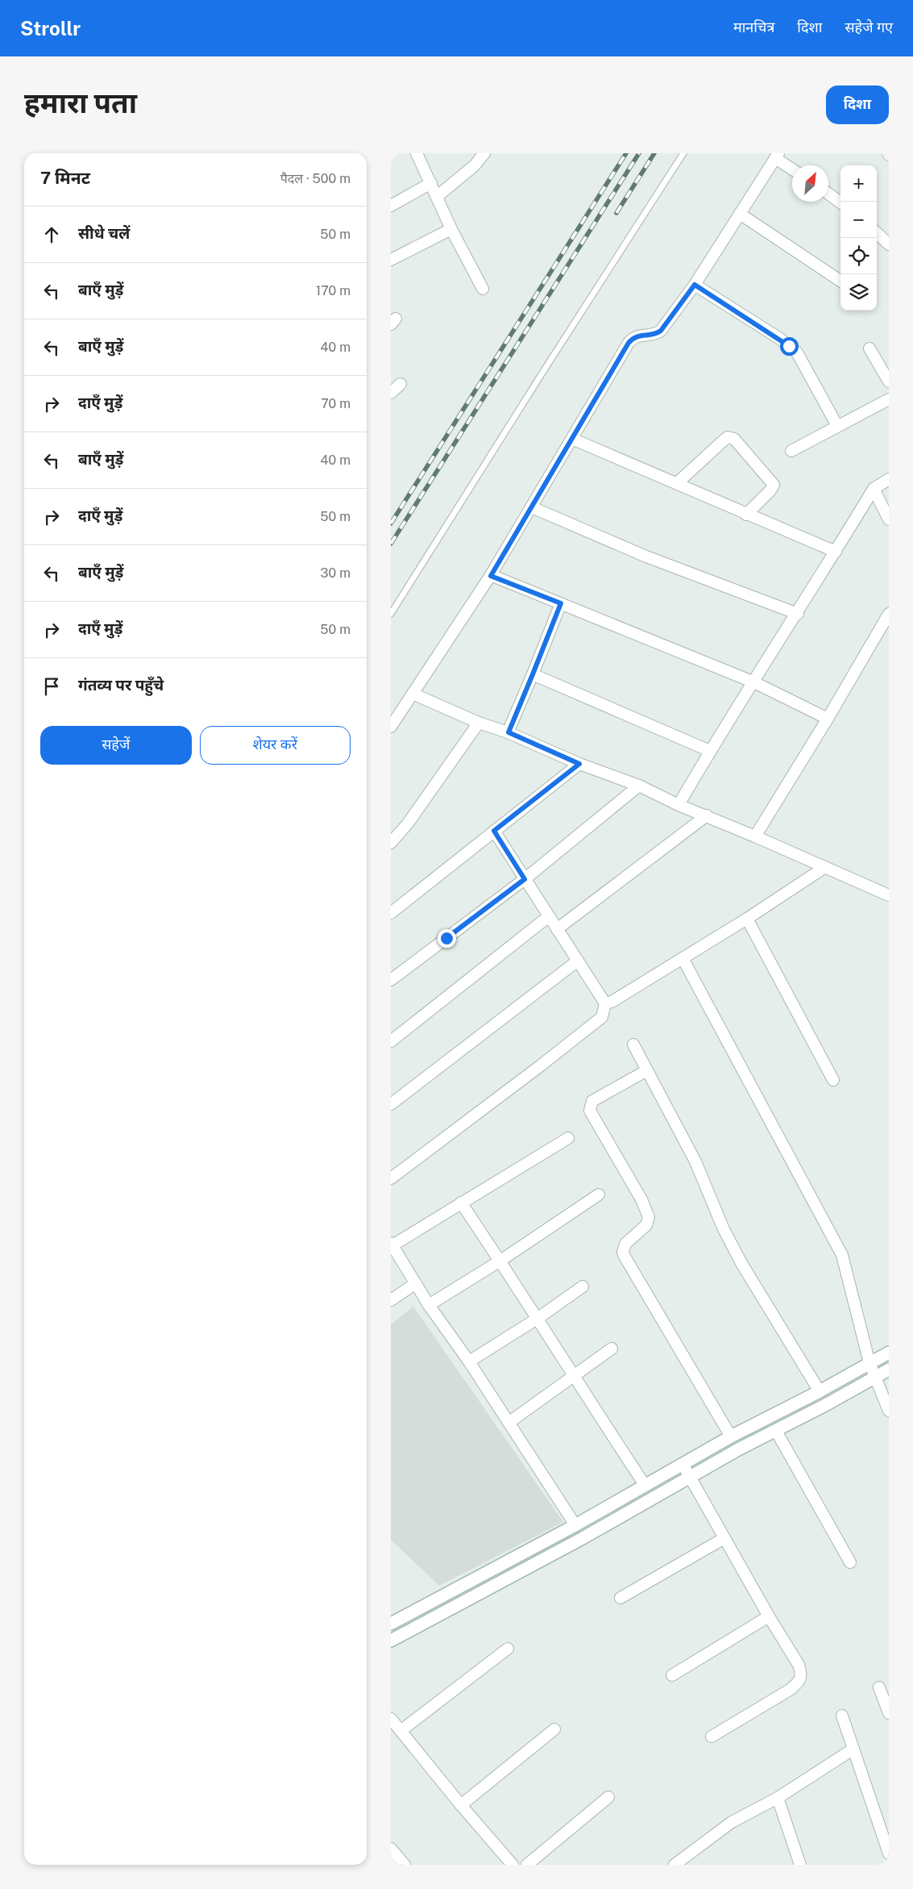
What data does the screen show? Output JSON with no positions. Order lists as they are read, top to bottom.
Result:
{
  "north": "top right",
  "page": {
    "header": "Strollr",
    "nav": ["मानचित्र", "दिशा", "सहेजे गए"],
    "buttons": [
      "दिशा",
      ["सहेजें", "शेयर करें"]
    ],
    "title": "हमारा पता",
    "heading": ["7 मिनट", "पैदल · 500 m"],
    "map_buttons": ["+", "−"],
    "list": [
      ["सीधे चलें", "50 m"],
      ["बाएँ मुड़ें", "170 m"],
      ["बाएँ मुड़ें", "40 m"],
      ["दाएँ मुड़ें", "70 m"],
      ["बाएँ मुड़ें", "40 m"],
      ["दाएँ मुड़ें", "50 m"],
      ["बाएँ मुड़ें", "30 m"],
      ["दाएँ मुड़ें", "50 m"],
      "गंतव्य पर पहुँचे"
    ]
  }
}
